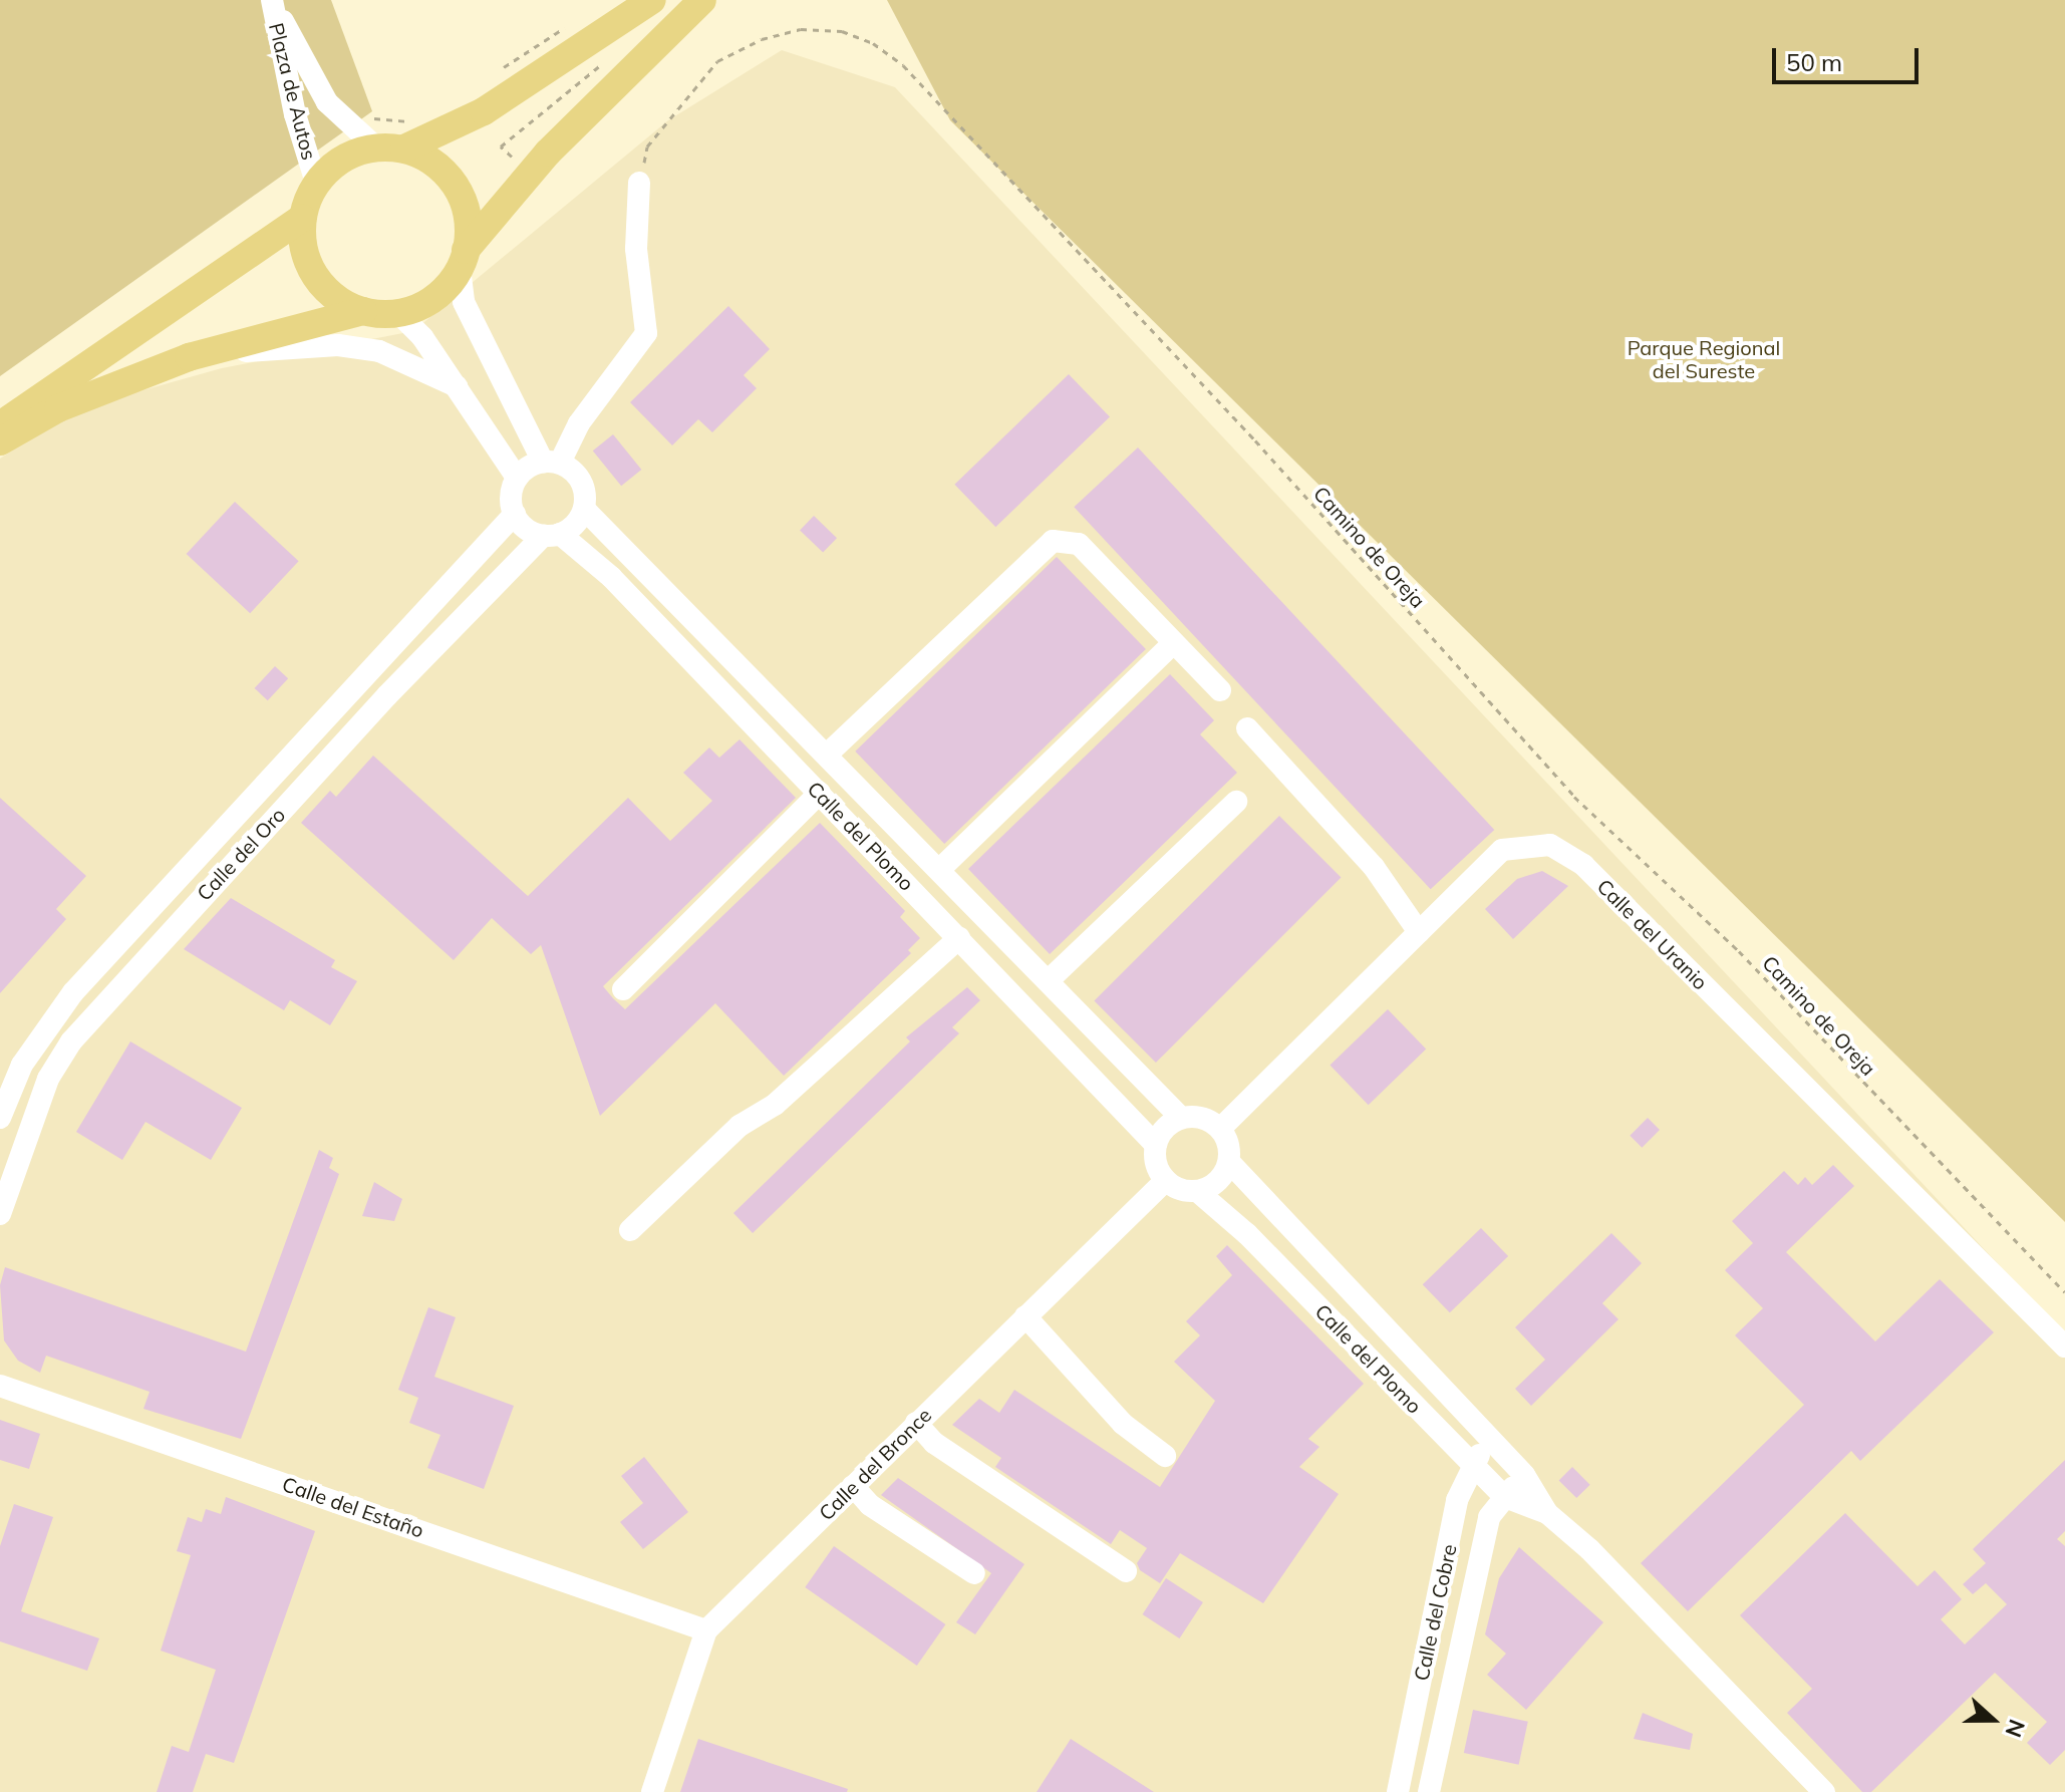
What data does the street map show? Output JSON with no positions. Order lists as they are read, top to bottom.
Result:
{
  "streets": {
    "street": [
      "Plaza de Autos",
      "Calle del Plomo",
      "Calle del Oro",
      "Calle del Uranio",
      "Calle del Bronce",
      "Calle del Estaño",
      "Calle del Cobre"
    ],
    "path": ["Camino de Oreja"]
  },
  "crossings": [
    ["Calle del Plomo", "Calle del Oro"],
    ["Calle del Plomo", "Calle del Uranio"],
    ["Calle del Plomo", "Calle del Bronce"],
    ["Calle del Plomo", "Calle del Cobre"],
    ["Calle del Uranio", "Calle del Bronce"],
    ["Calle del Bronce", "Calle del Estaño"]
  ],
  "parks": ["Parque Regional del Sureste"],
  "scale_bar": "50 m",
  "north": "right"
}
